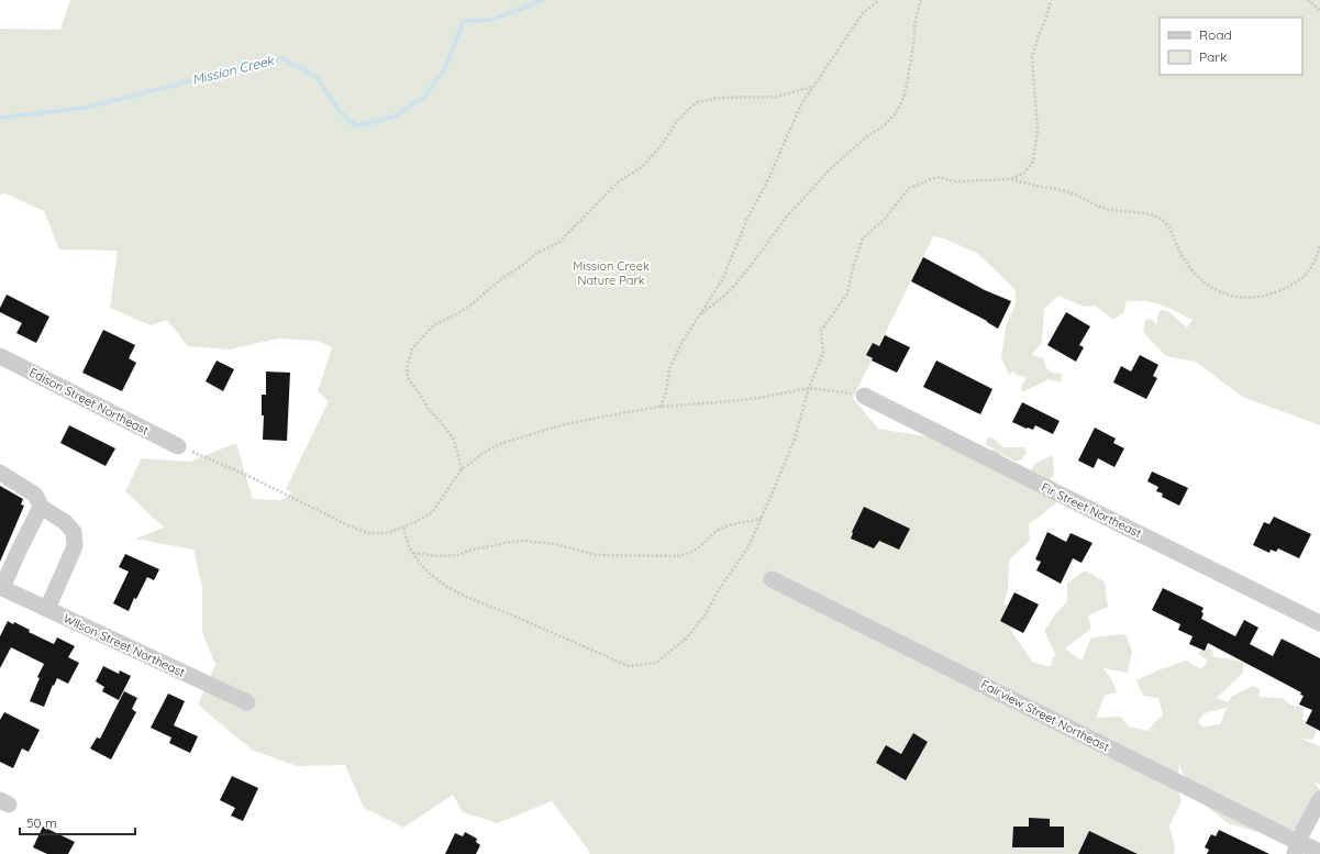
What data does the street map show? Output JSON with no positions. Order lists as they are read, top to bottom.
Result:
{
  "streets": {
    "street": [
      "Edison Street Northeast",
      "Fir Street Northeast",
      "Wilson Street Northeast",
      "Fairview Street Northeast"
    ]
  },
  "water": ["Mission Creek"],
  "parks": ["Mission Creek Nature Park"],
  "legend": ["Road", "Park"],
  "scale_bar": "50 m"
}
